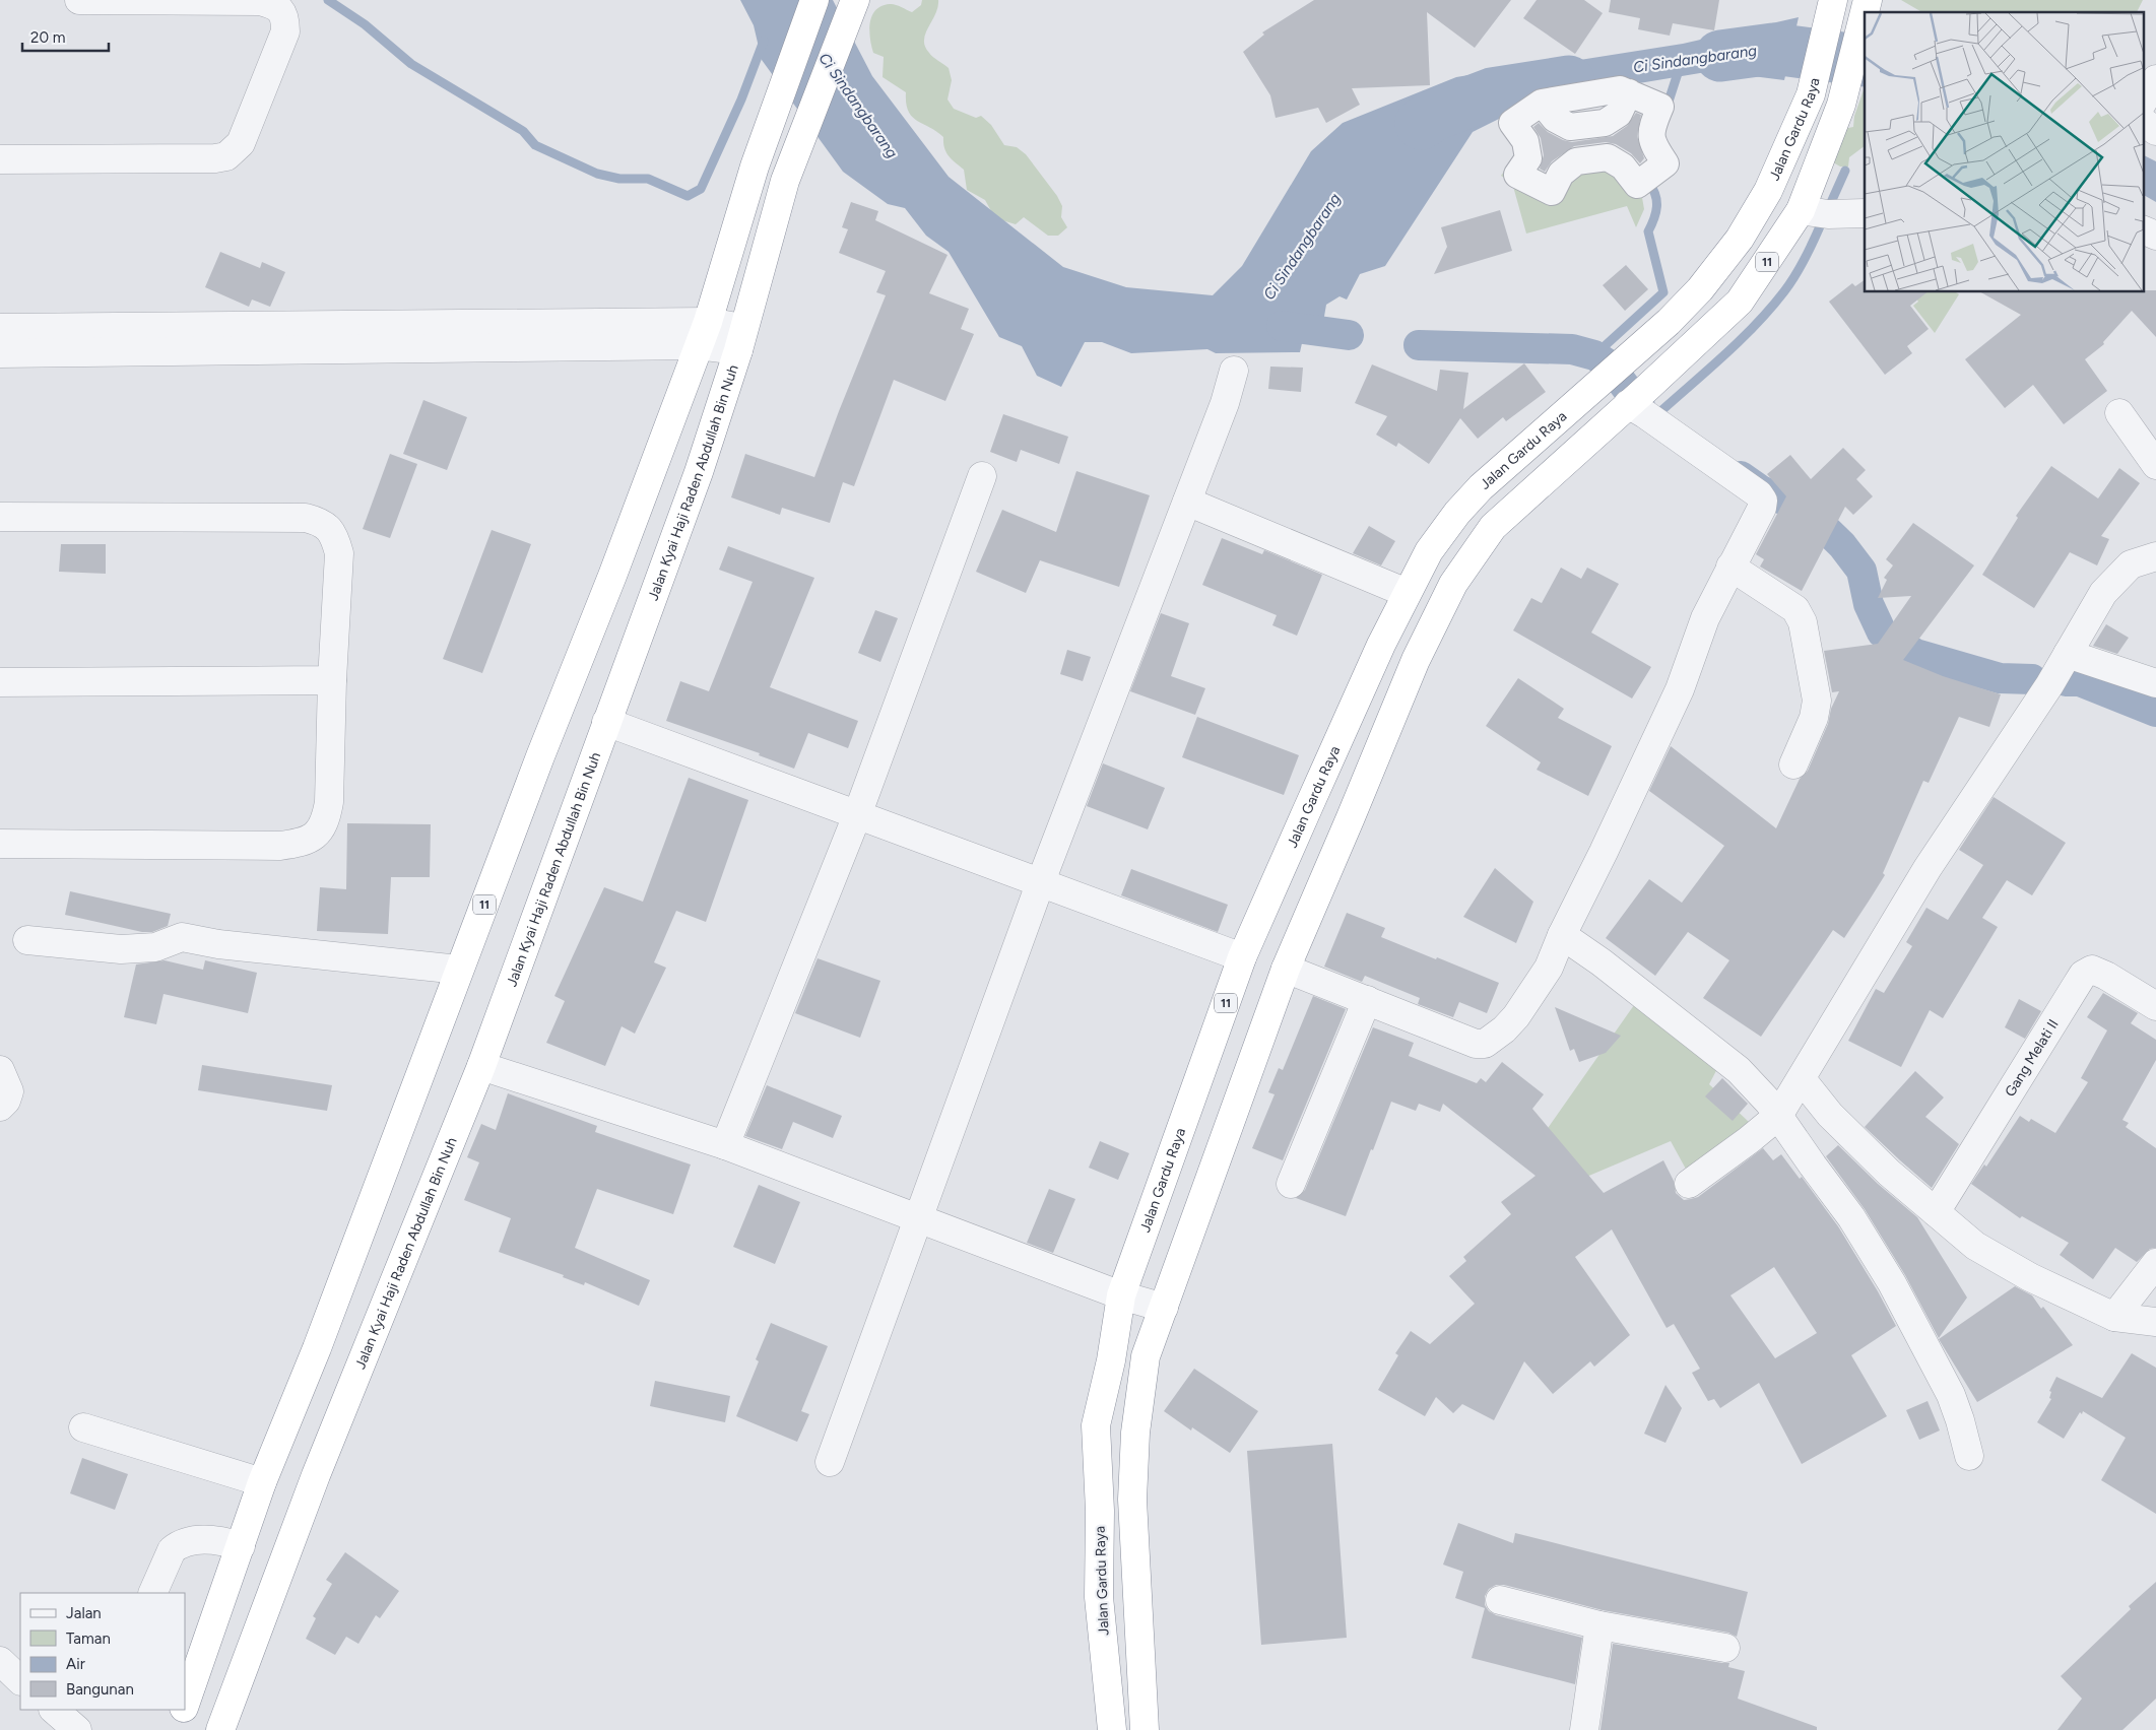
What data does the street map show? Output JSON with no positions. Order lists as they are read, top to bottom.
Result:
{
  "streets": {
    "highway": ["Jalan Gardu Raya", "11", "Jalan Kyai Haji Raden Abdullah Bin Nuh"],
    "street": ["Gang Melati II"]
  },
  "water": ["Ci Sindangbarang"],
  "legend": [
    "Jalan",
    "Taman",
    "Air",
    "Bangunan"
  ],
  "scale_bar": "20 m"
}
